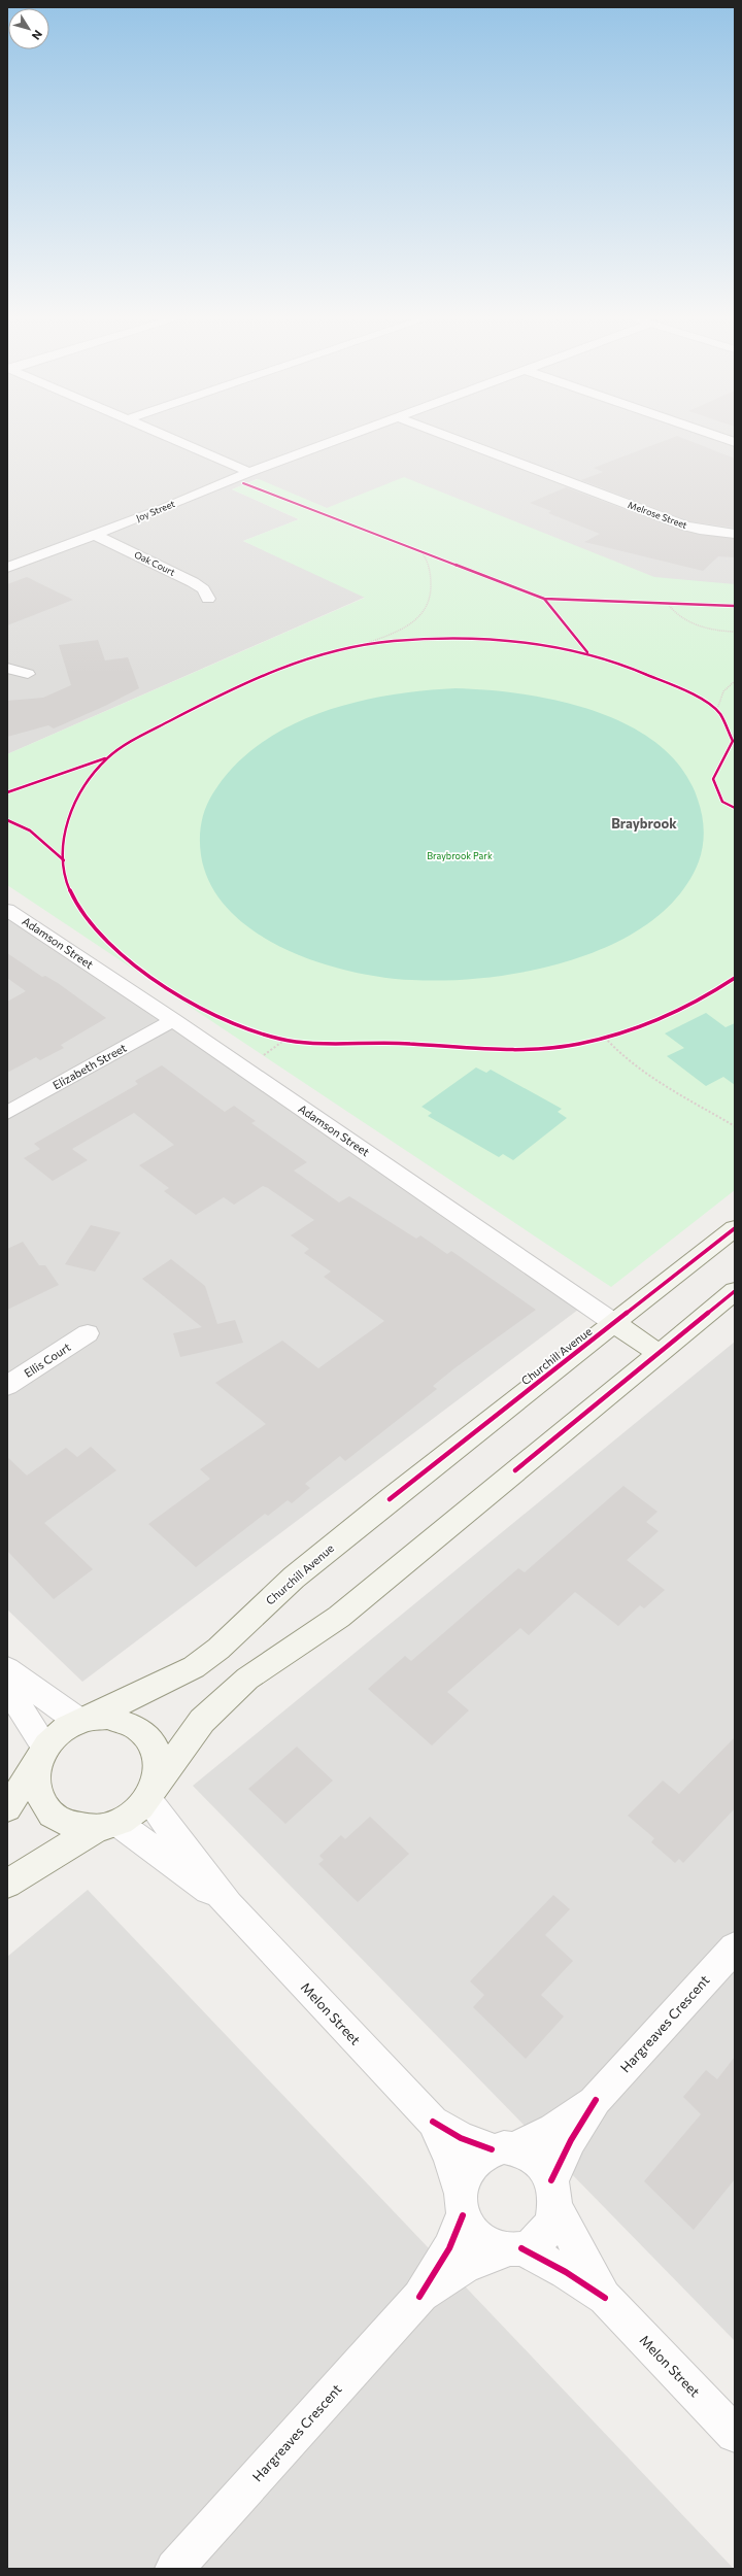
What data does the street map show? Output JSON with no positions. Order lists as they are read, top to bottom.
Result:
{
  "streets": {
    "main road": ["Adamson Street", "Churchill Avenue"],
    "street": [
      "Joy Street",
      "Melrose Street",
      "Oak Court",
      "Elizabeth Street",
      "Ellis Court",
      "Melon Street",
      "Hargreaves Crescent"
    ]
  },
  "crossings": [
    ["Joy Street", "Oak Court"],
    ["Adamson Street", "Elizabeth Street"],
    ["Adamson Street", "Churchill Avenue"],
    ["Churchill Avenue", "Melon Street"],
    ["Melon Street", "Hargreaves Crescent"]
  ],
  "districts": ["Braybrook"],
  "parks": ["Braybrook Park"],
  "north": "bottom right"
}
